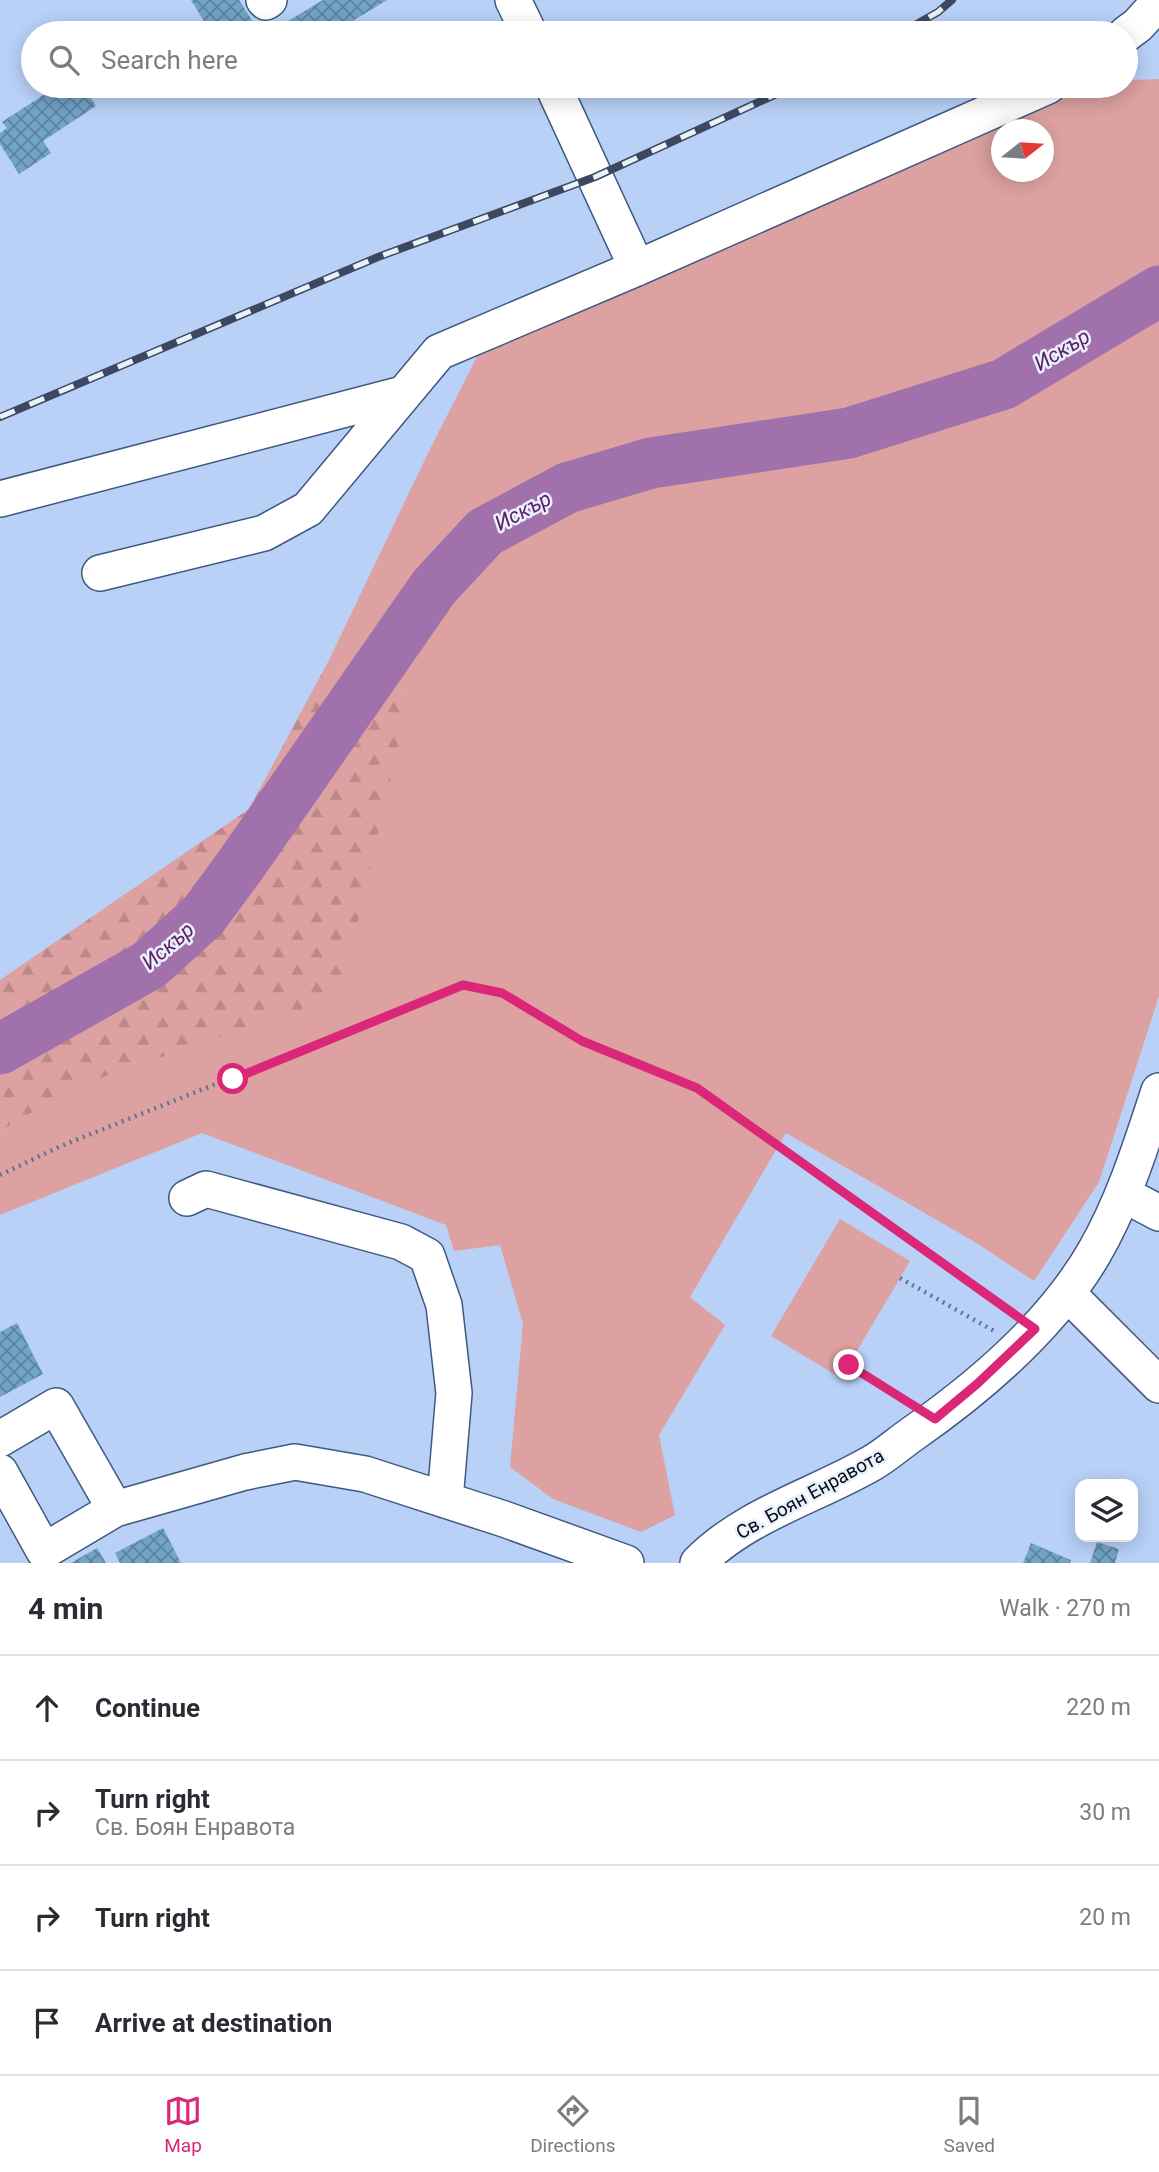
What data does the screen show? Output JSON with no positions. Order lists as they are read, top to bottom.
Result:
{
  "streets": {
    "street": ["Св. Боян Енравота"]
  },
  "water": ["Искър"],
  "north": "right",
  "page": {
    "search": "Search here",
    "heading": ["4 min", "Walk · 270 m"],
    "list": [
      ["Continue", "220 m"],
      ["Turn right", "Св. Боян Енравота", "30 m"],
      ["Turn right", "20 m"],
      "Arrive at destination"
    ],
    "nav": ["Map", "Directions", "Saved"]
  }
}
